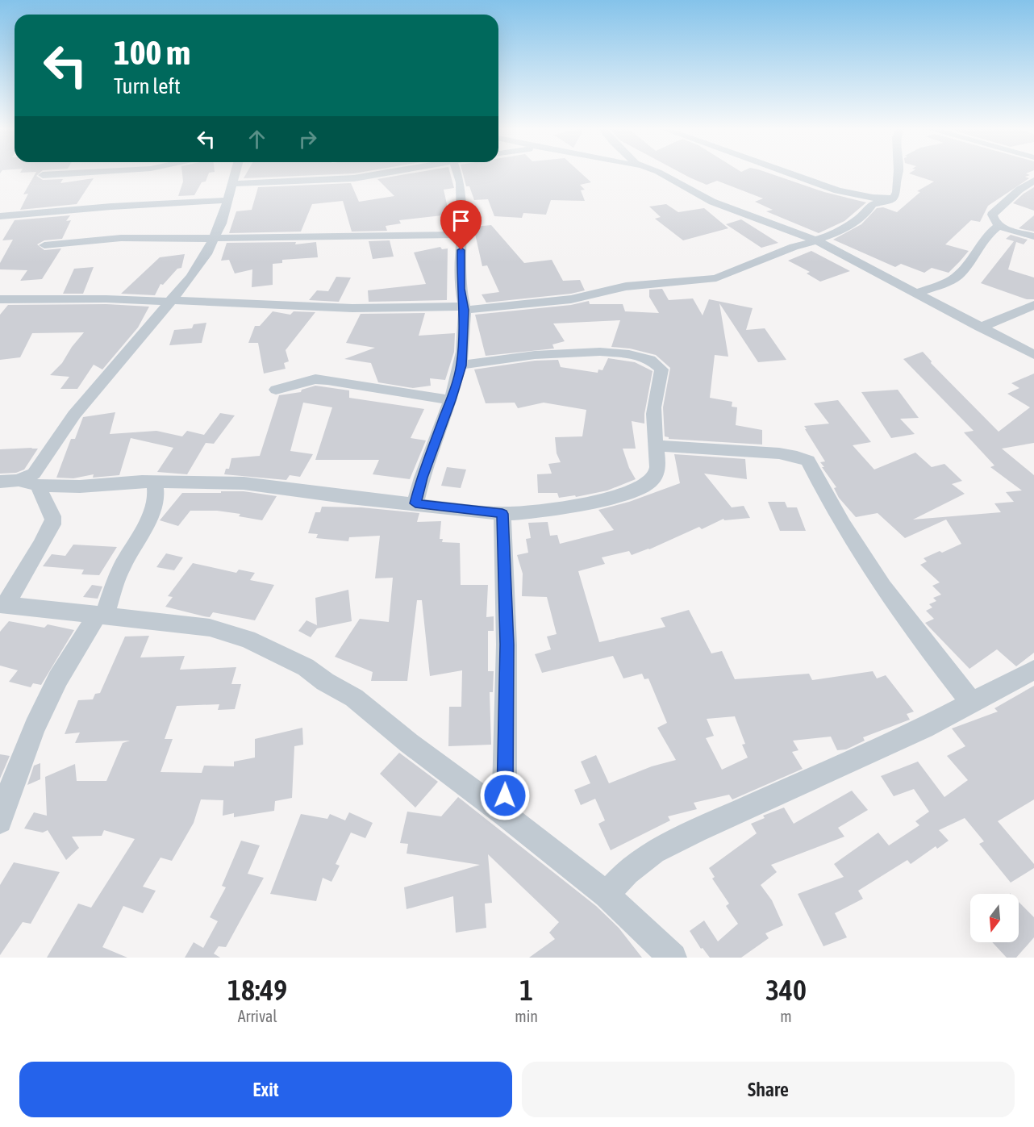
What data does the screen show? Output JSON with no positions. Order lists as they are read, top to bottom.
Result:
{
  "north": "bottom",
  "page": {
    "turn": ["100 m", "Turn left"],
    "eta": [
      "18:49",
      "Arrival",
      "1",
      "min",
      "340",
      "m"
    ],
    "buttons": ["Exit", "Share"]
  }
}
